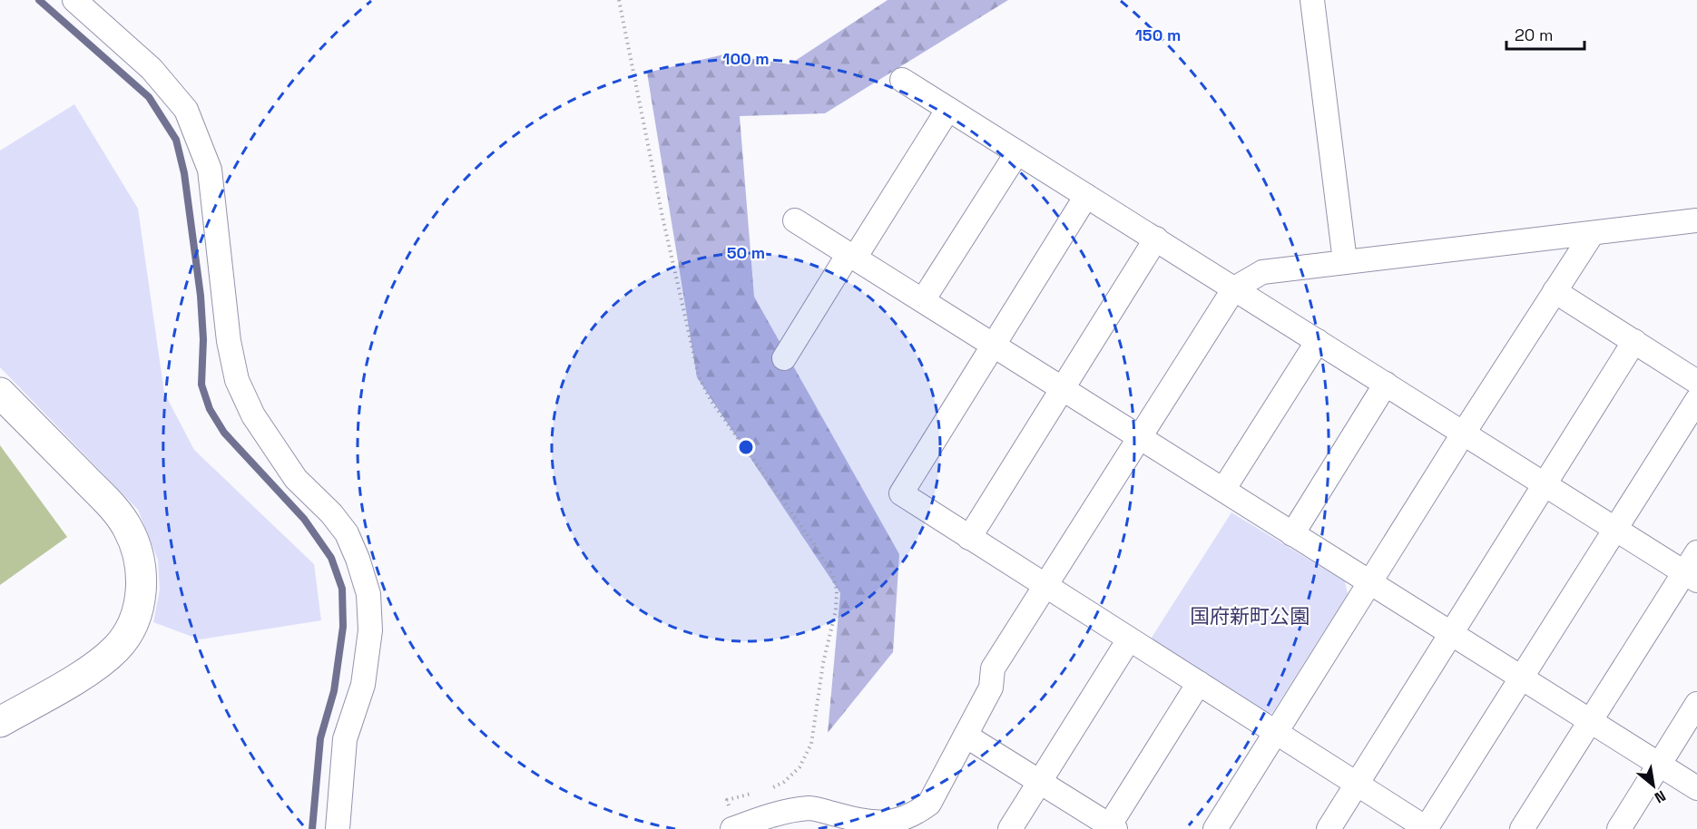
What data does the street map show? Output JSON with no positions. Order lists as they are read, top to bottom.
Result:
{
  "parks": ["国府新町公園"],
  "scale_bar": "20 m",
  "north": "bottom right",
  "rings": ["150 m", "100 m", "50 m"]
}
